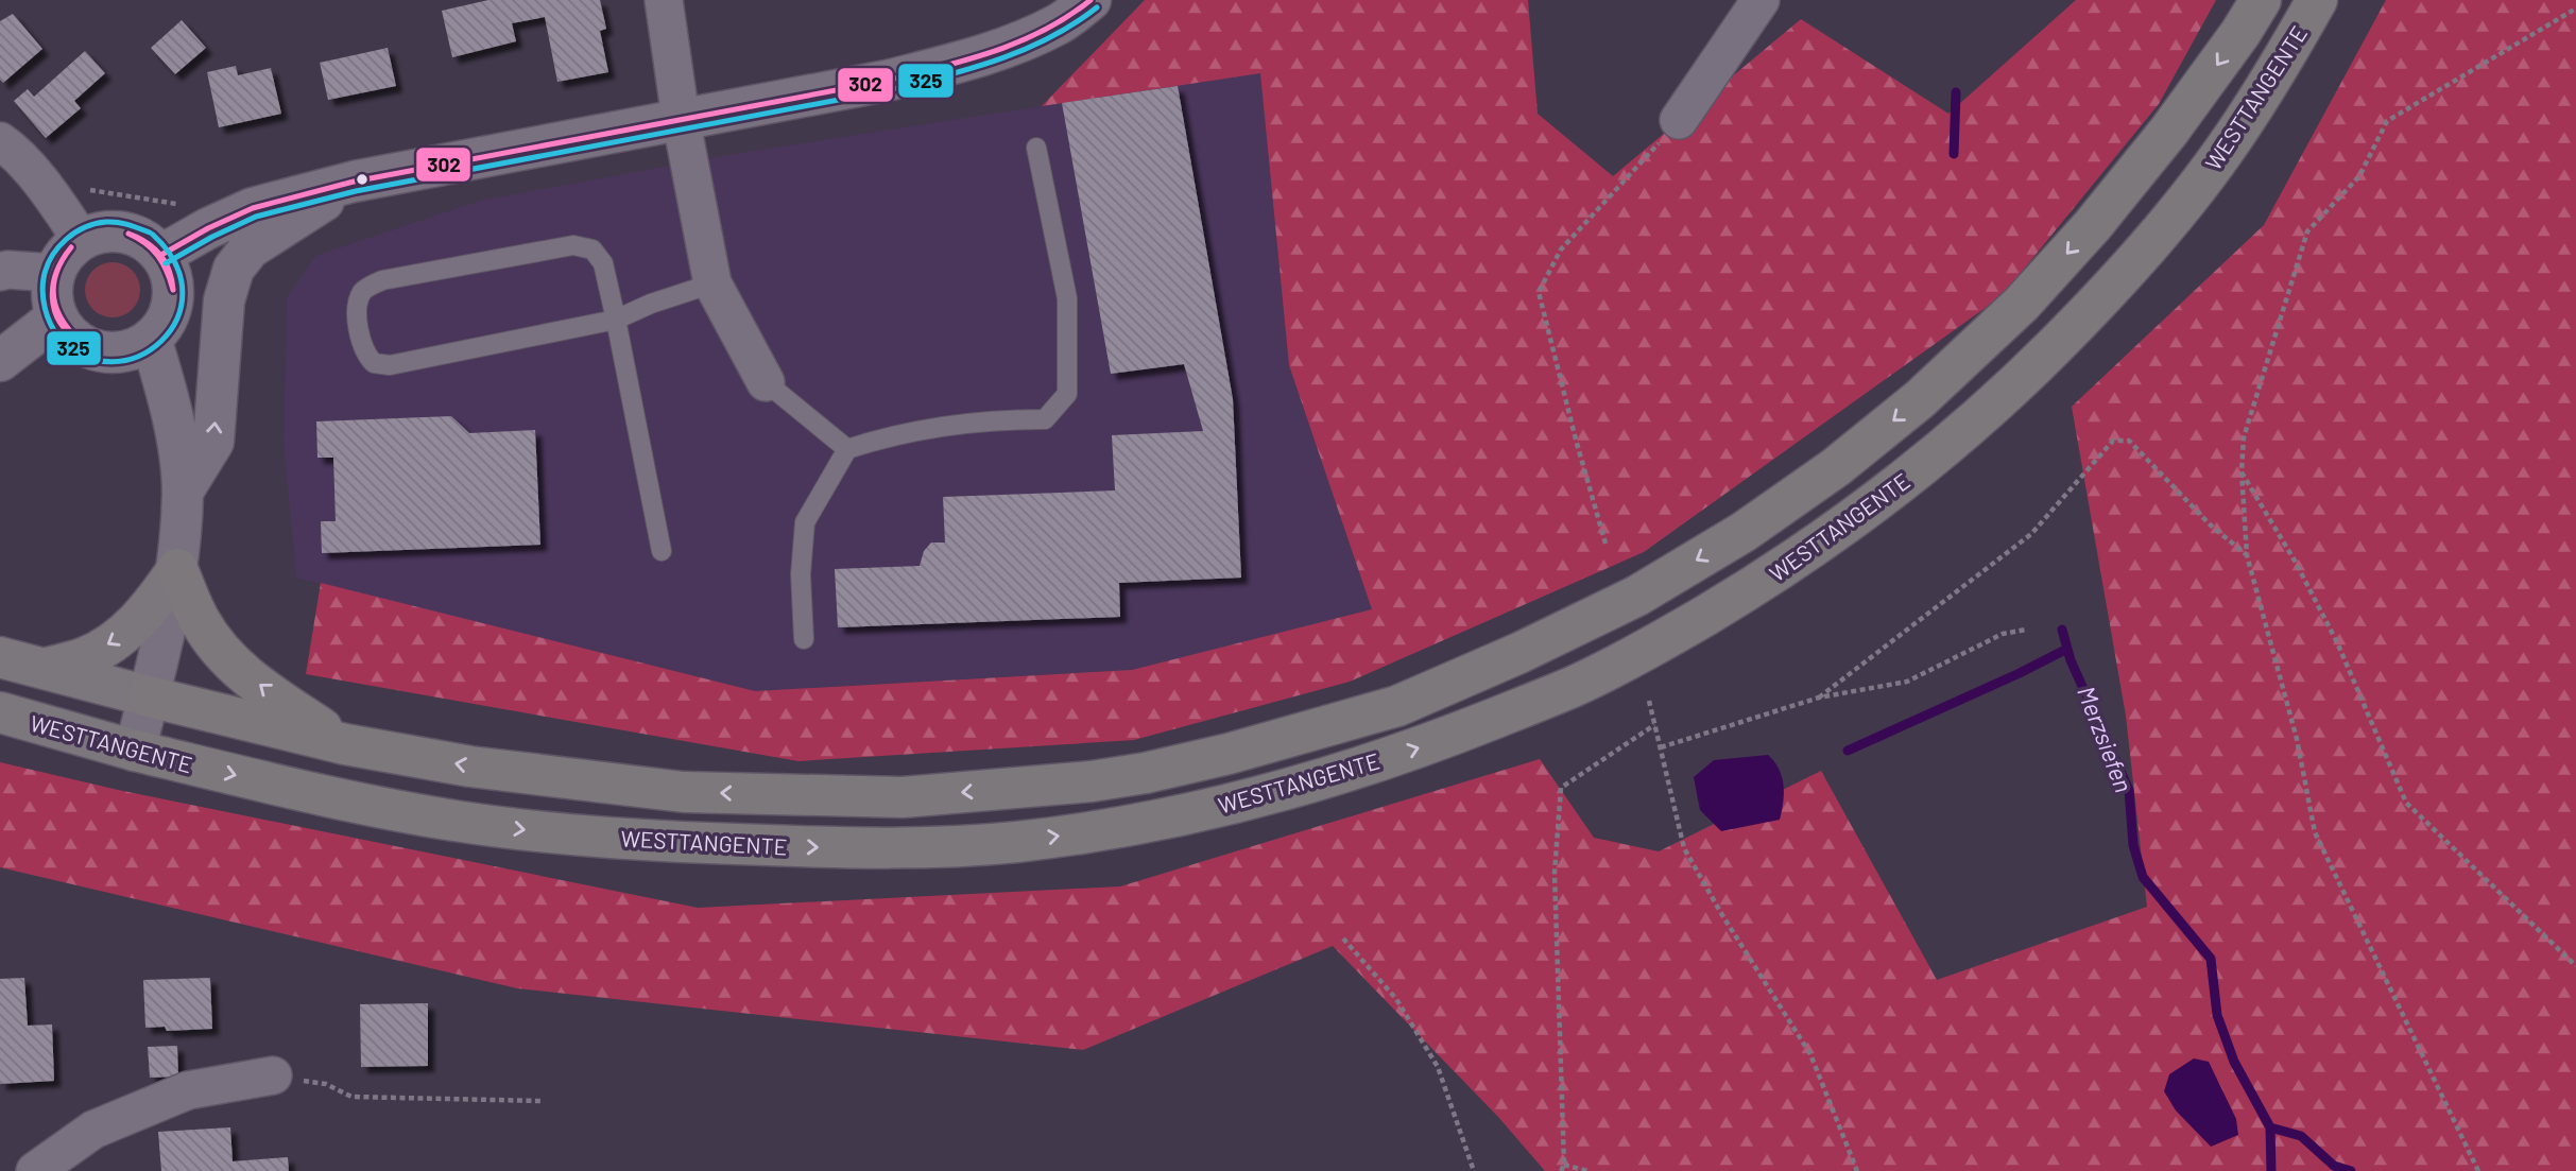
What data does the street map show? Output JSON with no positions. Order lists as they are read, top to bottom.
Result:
{
  "streets": {
    "highway": ["WESTTANGENTE"]
  },
  "water": ["Merzsiefen"],
  "lines": ["transit line 302", "transit line 325"]
}
